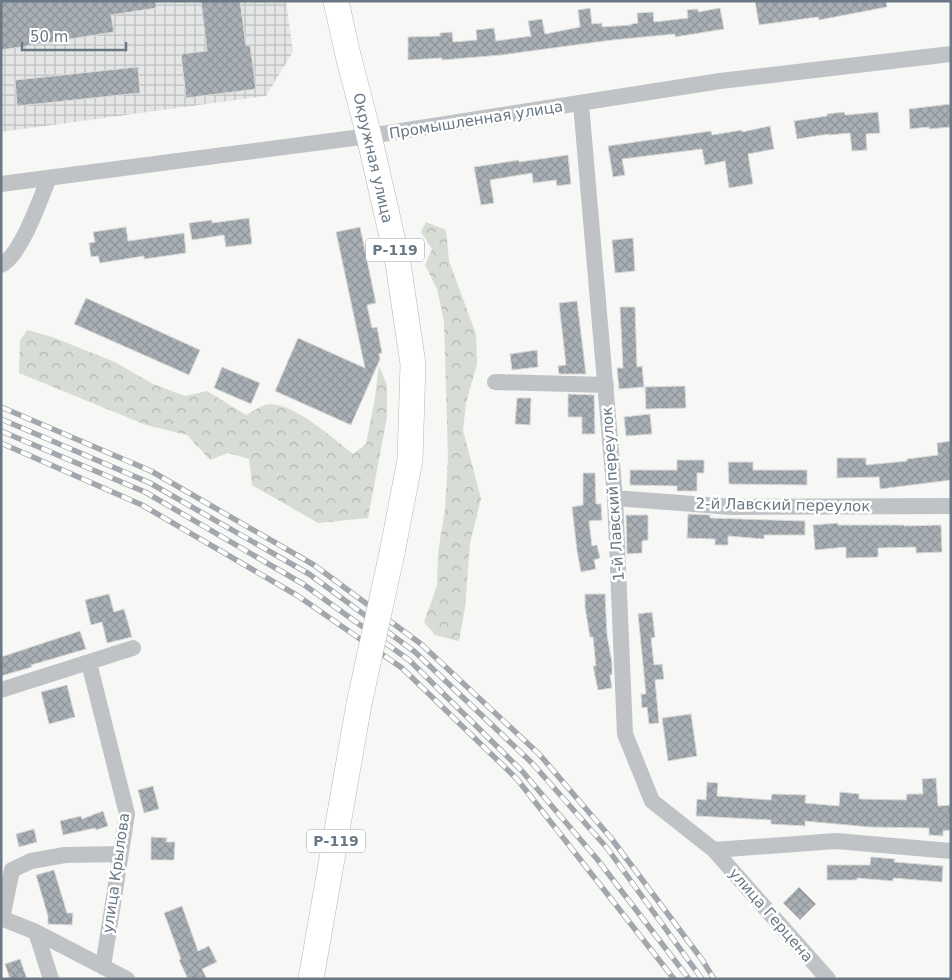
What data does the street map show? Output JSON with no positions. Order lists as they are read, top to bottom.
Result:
{
  "streets": {
    "highway": ["Окружная улица", "Р-119"],
    "street": [
      "Промышленная улица",
      "1-й Лавский переулок",
      "2-й Лавский переулок",
      "улица Крылова",
      "улица Герцена"
    ]
  },
  "crossings": [
    ["Промышленная улица", "Окружная улица"],
    ["Промышленная улица", "1-й Лавский переулок"],
    ["1-й Лавский переулок", "2-й Лавский переулок"],
    ["1-й Лавский переулок", "улица Герцена"]
  ],
  "scale_bar": "50 m"
}
